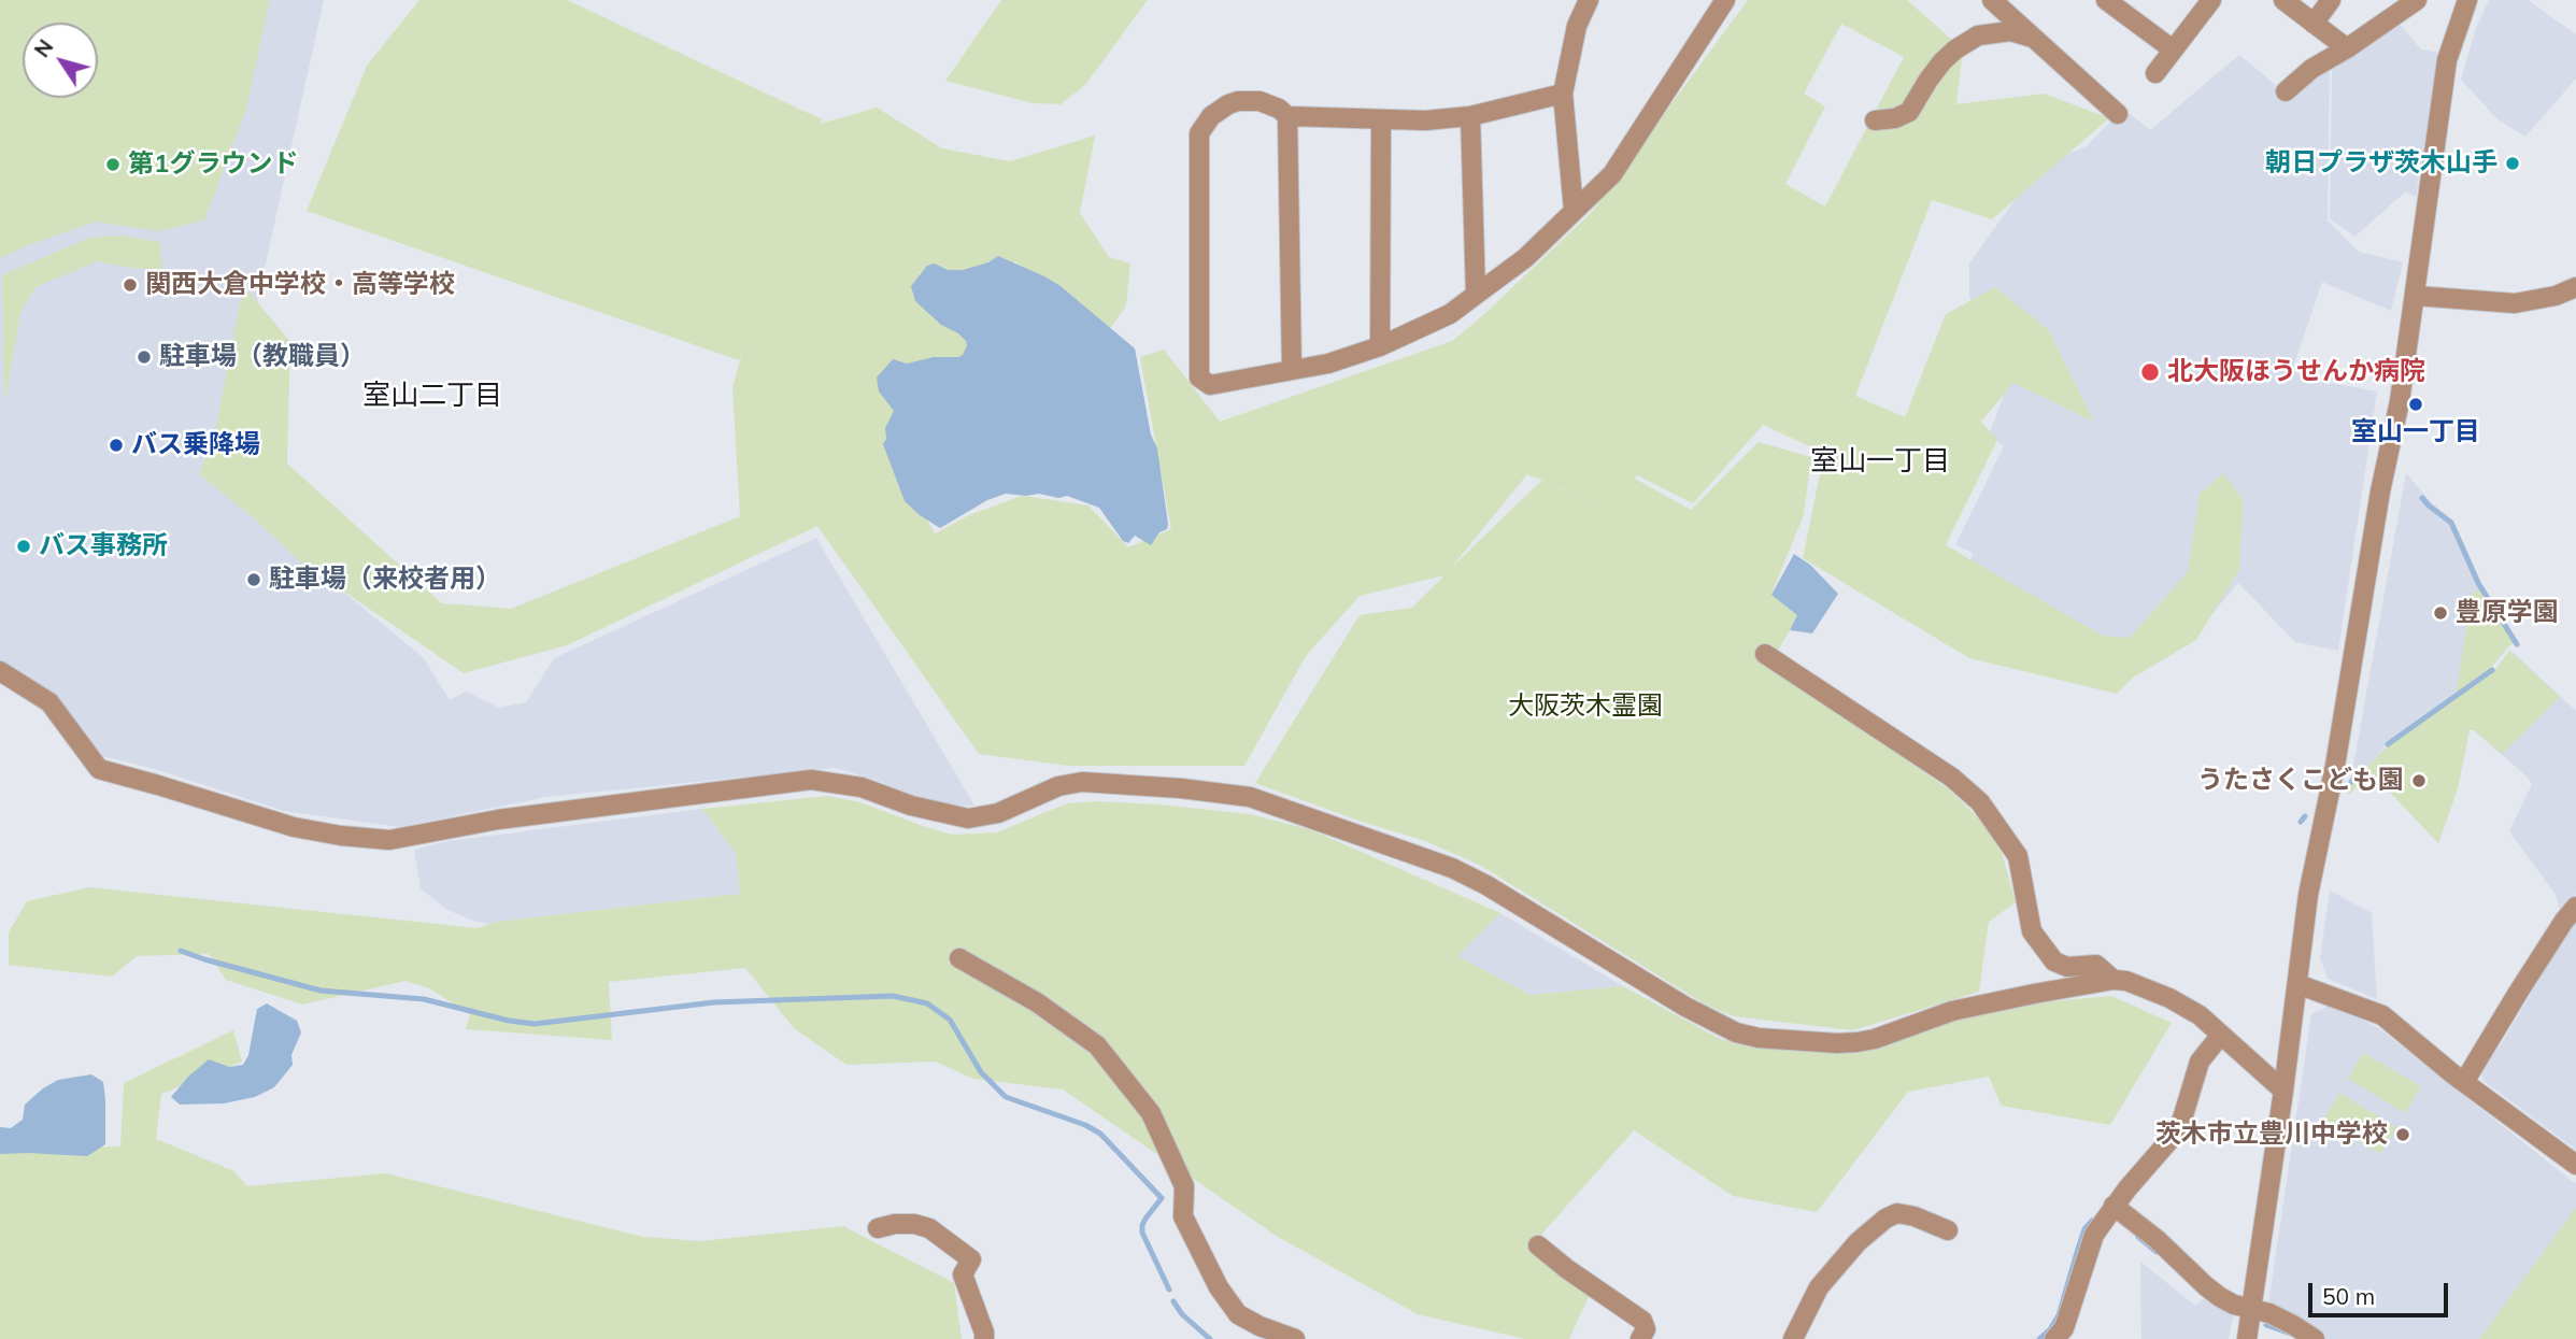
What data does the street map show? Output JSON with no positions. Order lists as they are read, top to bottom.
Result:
{
  "districts": ["室山二丁目", "室山一丁目"],
  "parks": ["大阪茨木霊園"],
  "places": [
    "朝日プラザ茨木山手",
    "第1グラウンド",
    "関西大倉中学校・高等学校",
    "駐車場（教職員）",
    "北大阪ほうせんか病院",
    "室山一丁目",
    "バス乗降場",
    "バス事務所",
    "駐車場（来校者用）",
    "豊原学園",
    "うたさくこども園",
    "茨木市立豊川中学校"
  ],
  "scale_bar": "50 m",
  "north": "top left"
}
